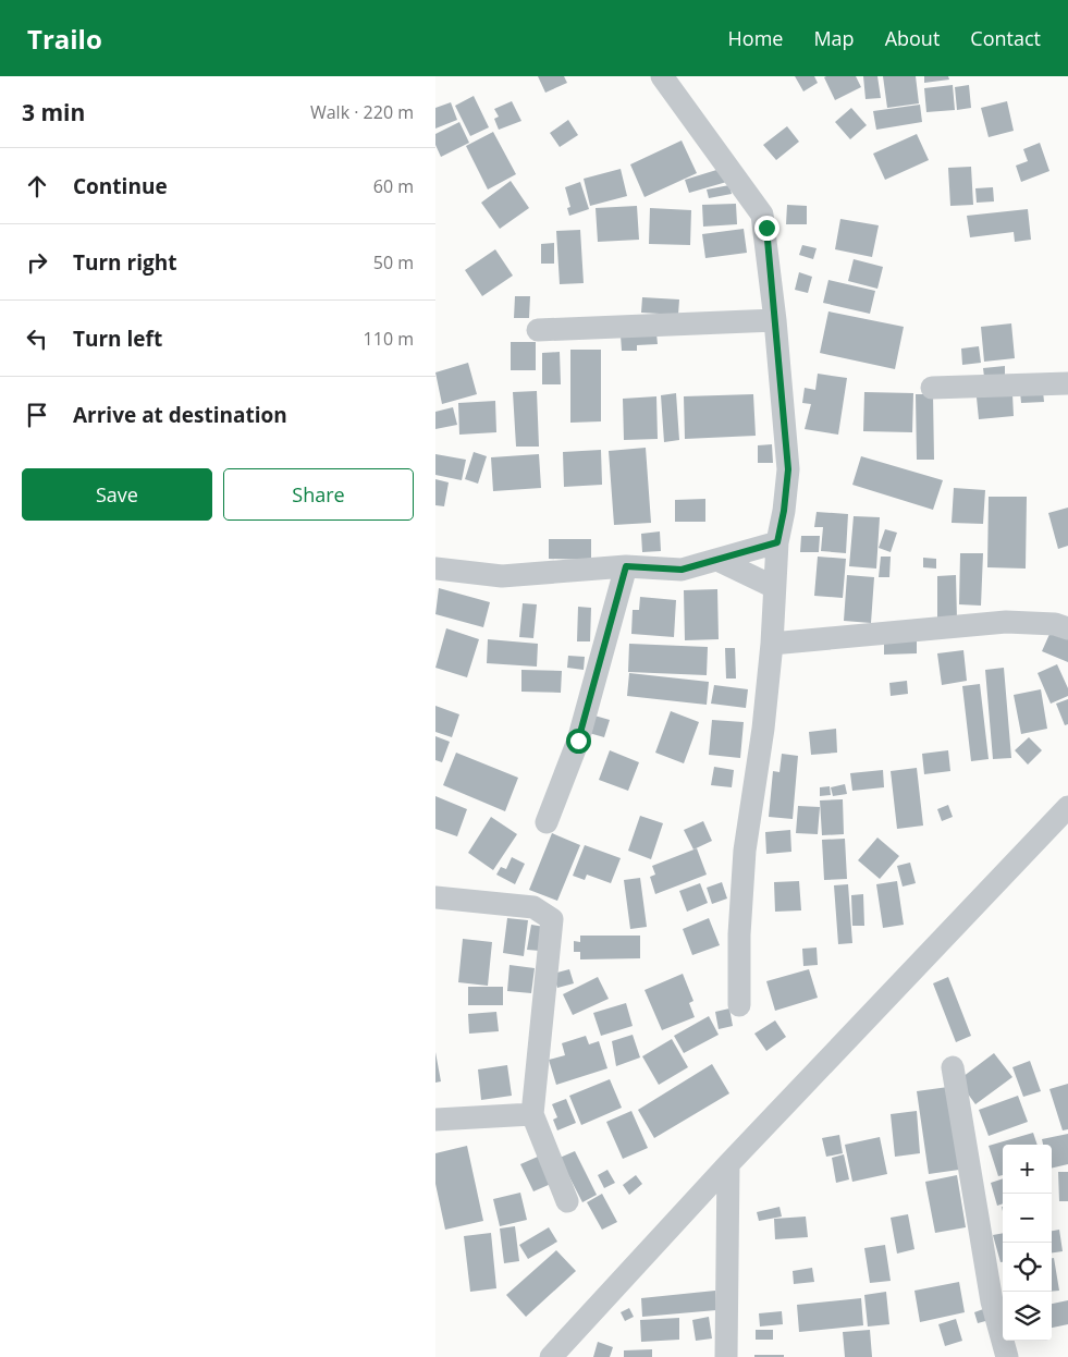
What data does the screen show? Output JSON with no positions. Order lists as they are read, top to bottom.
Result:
{
  "page": {
    "header": "Trailo",
    "nav": [
      "Home",
      "Map",
      "About",
      "Contact"
    ],
    "heading": ["3 min", "Walk · 220 m"],
    "list": [
      ["Continue", "60 m"],
      ["Turn right", "50 m"],
      ["Turn left", "110 m"],
      "Arrive at destination"
    ],
    "buttons": ["Save", "Share"],
    "map_buttons": ["+", "−"]
  }
}
